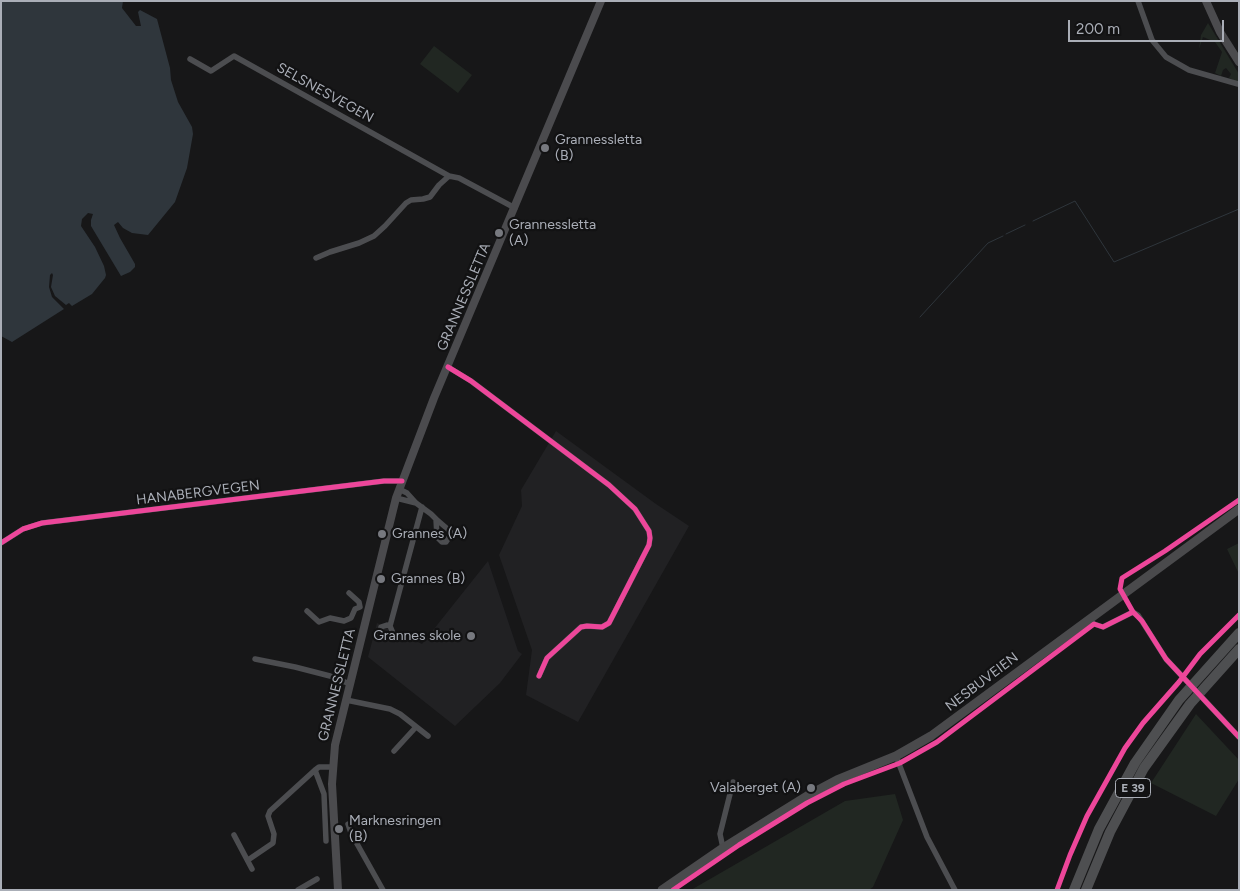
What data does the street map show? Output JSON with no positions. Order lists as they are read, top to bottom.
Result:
{
  "streets": {
    "highway": ["E 39"],
    "main road": ["GRANNESSLETTA", "NESBUVEIEN"],
    "street": ["SELSNESVEGEN", "HANABERGVEGEN"]
  },
  "crossings": [
    ["SELSNESVEGEN", "GRANNESSLETTA"],
    ["GRANNESSLETTA", "HANABERGVEGEN"]
  ],
  "places": [
    "Grannessletta (B)",
    "Grannessletta (A)",
    "Grannes (A)",
    "Grannes (B)",
    "Grannes skole",
    "Valaberget (A)",
    "Marknesringen (B)"
  ],
  "scale_bar": "200 m"
}
